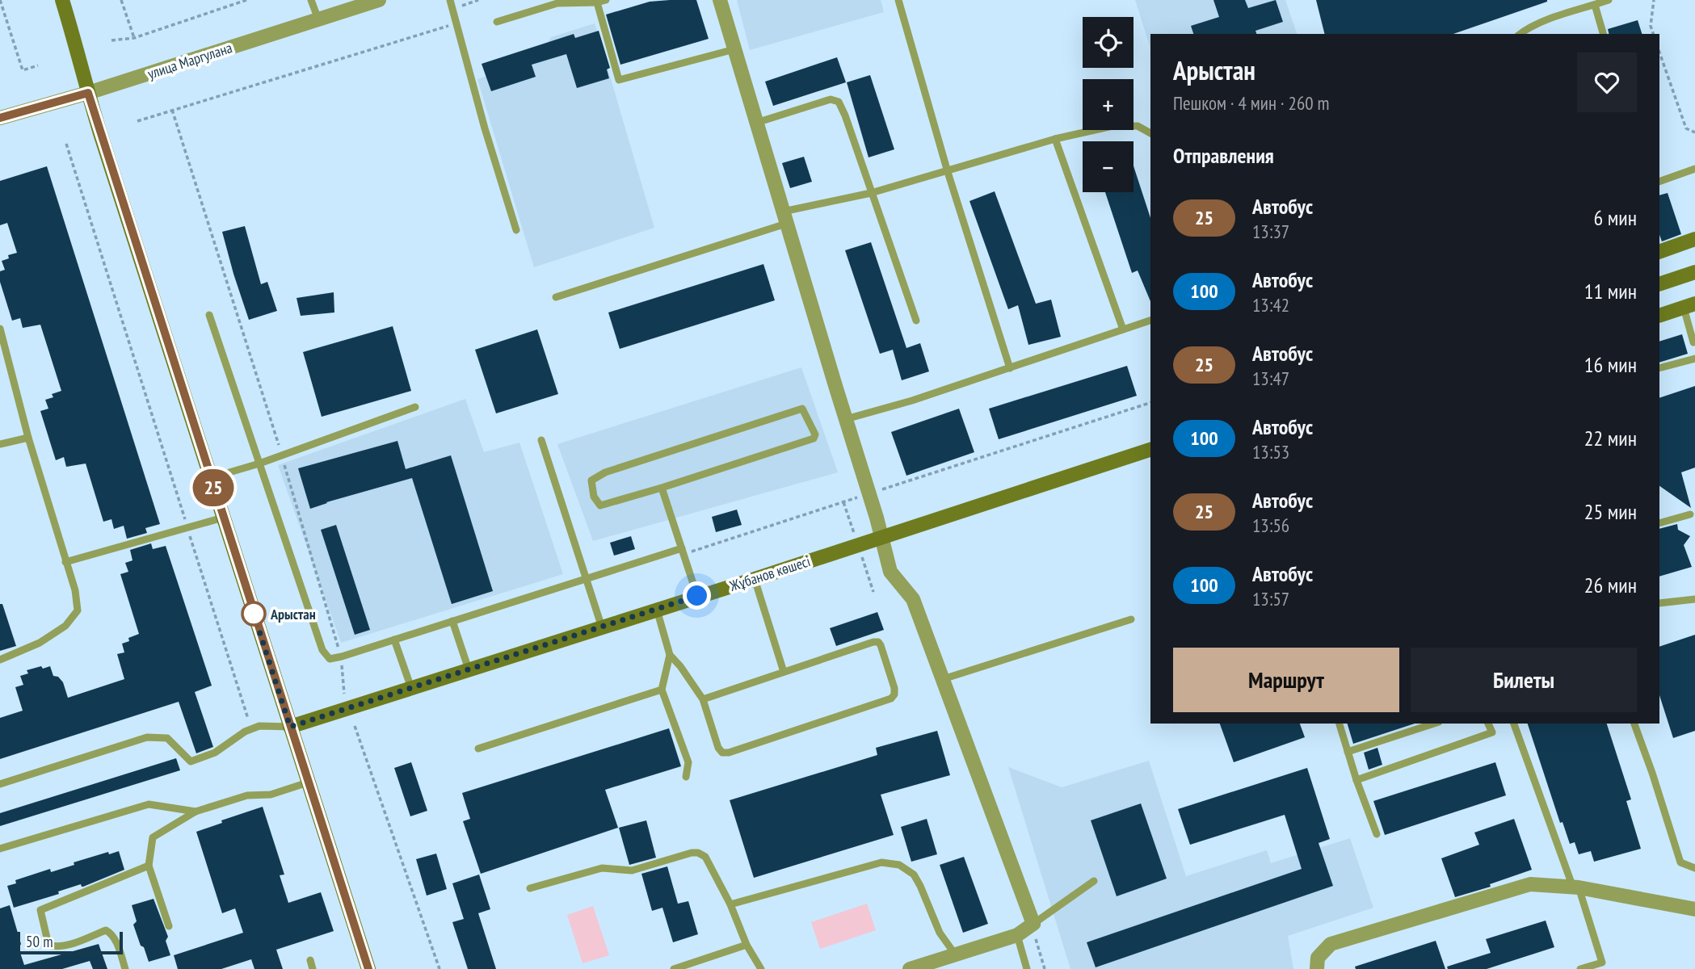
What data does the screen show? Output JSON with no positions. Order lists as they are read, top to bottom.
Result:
{
  "streets": {
    "main road": ["Жұбанов көшесі"],
    "street": ["улица Маргулана"]
  },
  "places": ["Арыстан"],
  "lines": ["bus line 25"],
  "scale_bar": "50 m",
  "page": {
    "on_map": "25",
    "map_buttons": ["+", "−"],
    "heading": [
      ["Арыстан", "Пешком · 4 мин · 260 m"],
      "Отправления"
    ],
    "list": [
      {
        "mark": "25",
        "name": "Автобус",
        "note": "13:37",
        "value": "6 мин"
      },
      {
        "mark": "100",
        "name": "Автобус",
        "note": "13:42",
        "value": "11 мин"
      },
      {
        "mark": "25",
        "name": "Автобус",
        "note": "13:47",
        "value": "16 мин"
      },
      {
        "mark": "100",
        "name": "Автобус",
        "note": "13:53",
        "value": "22 мин"
      },
      {
        "mark": "25",
        "name": "Автобус",
        "note": "13:56",
        "value": "25 мин"
      },
      {
        "mark": "100",
        "name": "Автобус",
        "note": "13:57",
        "value": "26 мин"
      }
    ],
    "buttons": ["Маршрут", "Билеты"],
    "scale": "50 m"
  }
}
